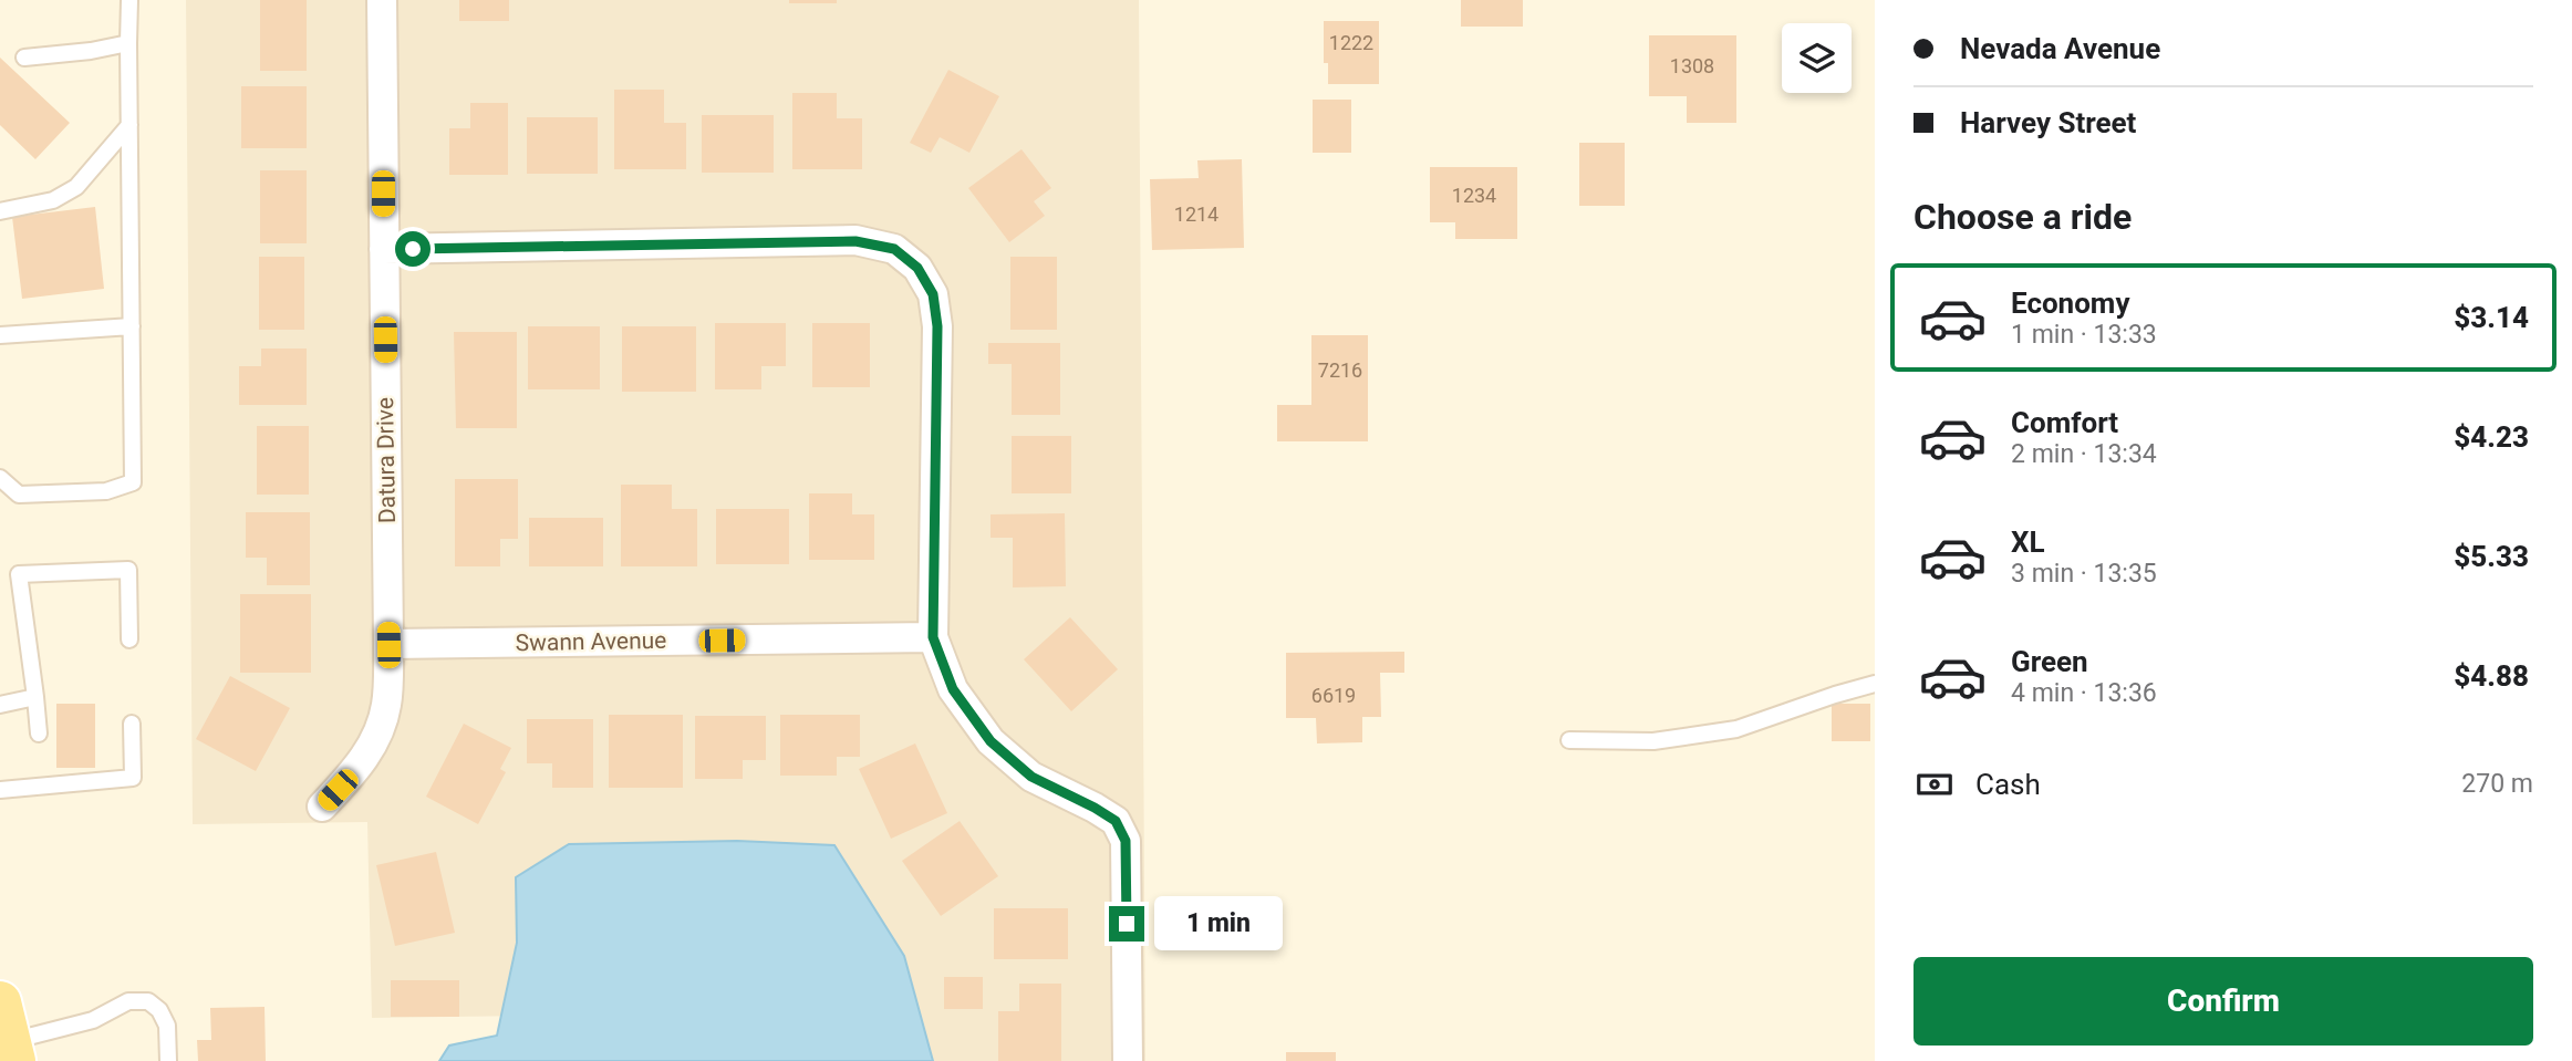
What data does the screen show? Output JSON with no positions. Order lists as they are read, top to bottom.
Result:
{
  "streets": {
    "street": ["Datura Drive", "Swann Avenue"]
  },
  "crossings": [
    ["Datura Drive", "Swann Avenue"]
  ],
  "house_numbers": [
    "1222",
    "1308",
    "1234",
    "1214",
    "7216",
    "6619"
  ],
  "page": {
    "banner": ["Nevada Avenue", "Harvey Street"],
    "heading": "Choose a ride",
    "list": [
      {
        "name": "Economy",
        "note": "1 min · 13:33",
        "value": "$3.14"
      },
      {
        "name": "Comfort",
        "note": "2 min · 13:34",
        "value": "$4.23"
      },
      {
        "name": "XL",
        "note": "3 min · 13:35",
        "value": "$5.33"
      },
      {
        "name": "Green",
        "note": "4 min · 13:36",
        "value": "$4.88"
      }
    ],
    "pay": ["Cash", "270 m"],
    "bubble": "1 min",
    "buttons": "Confirm"
  }
}
